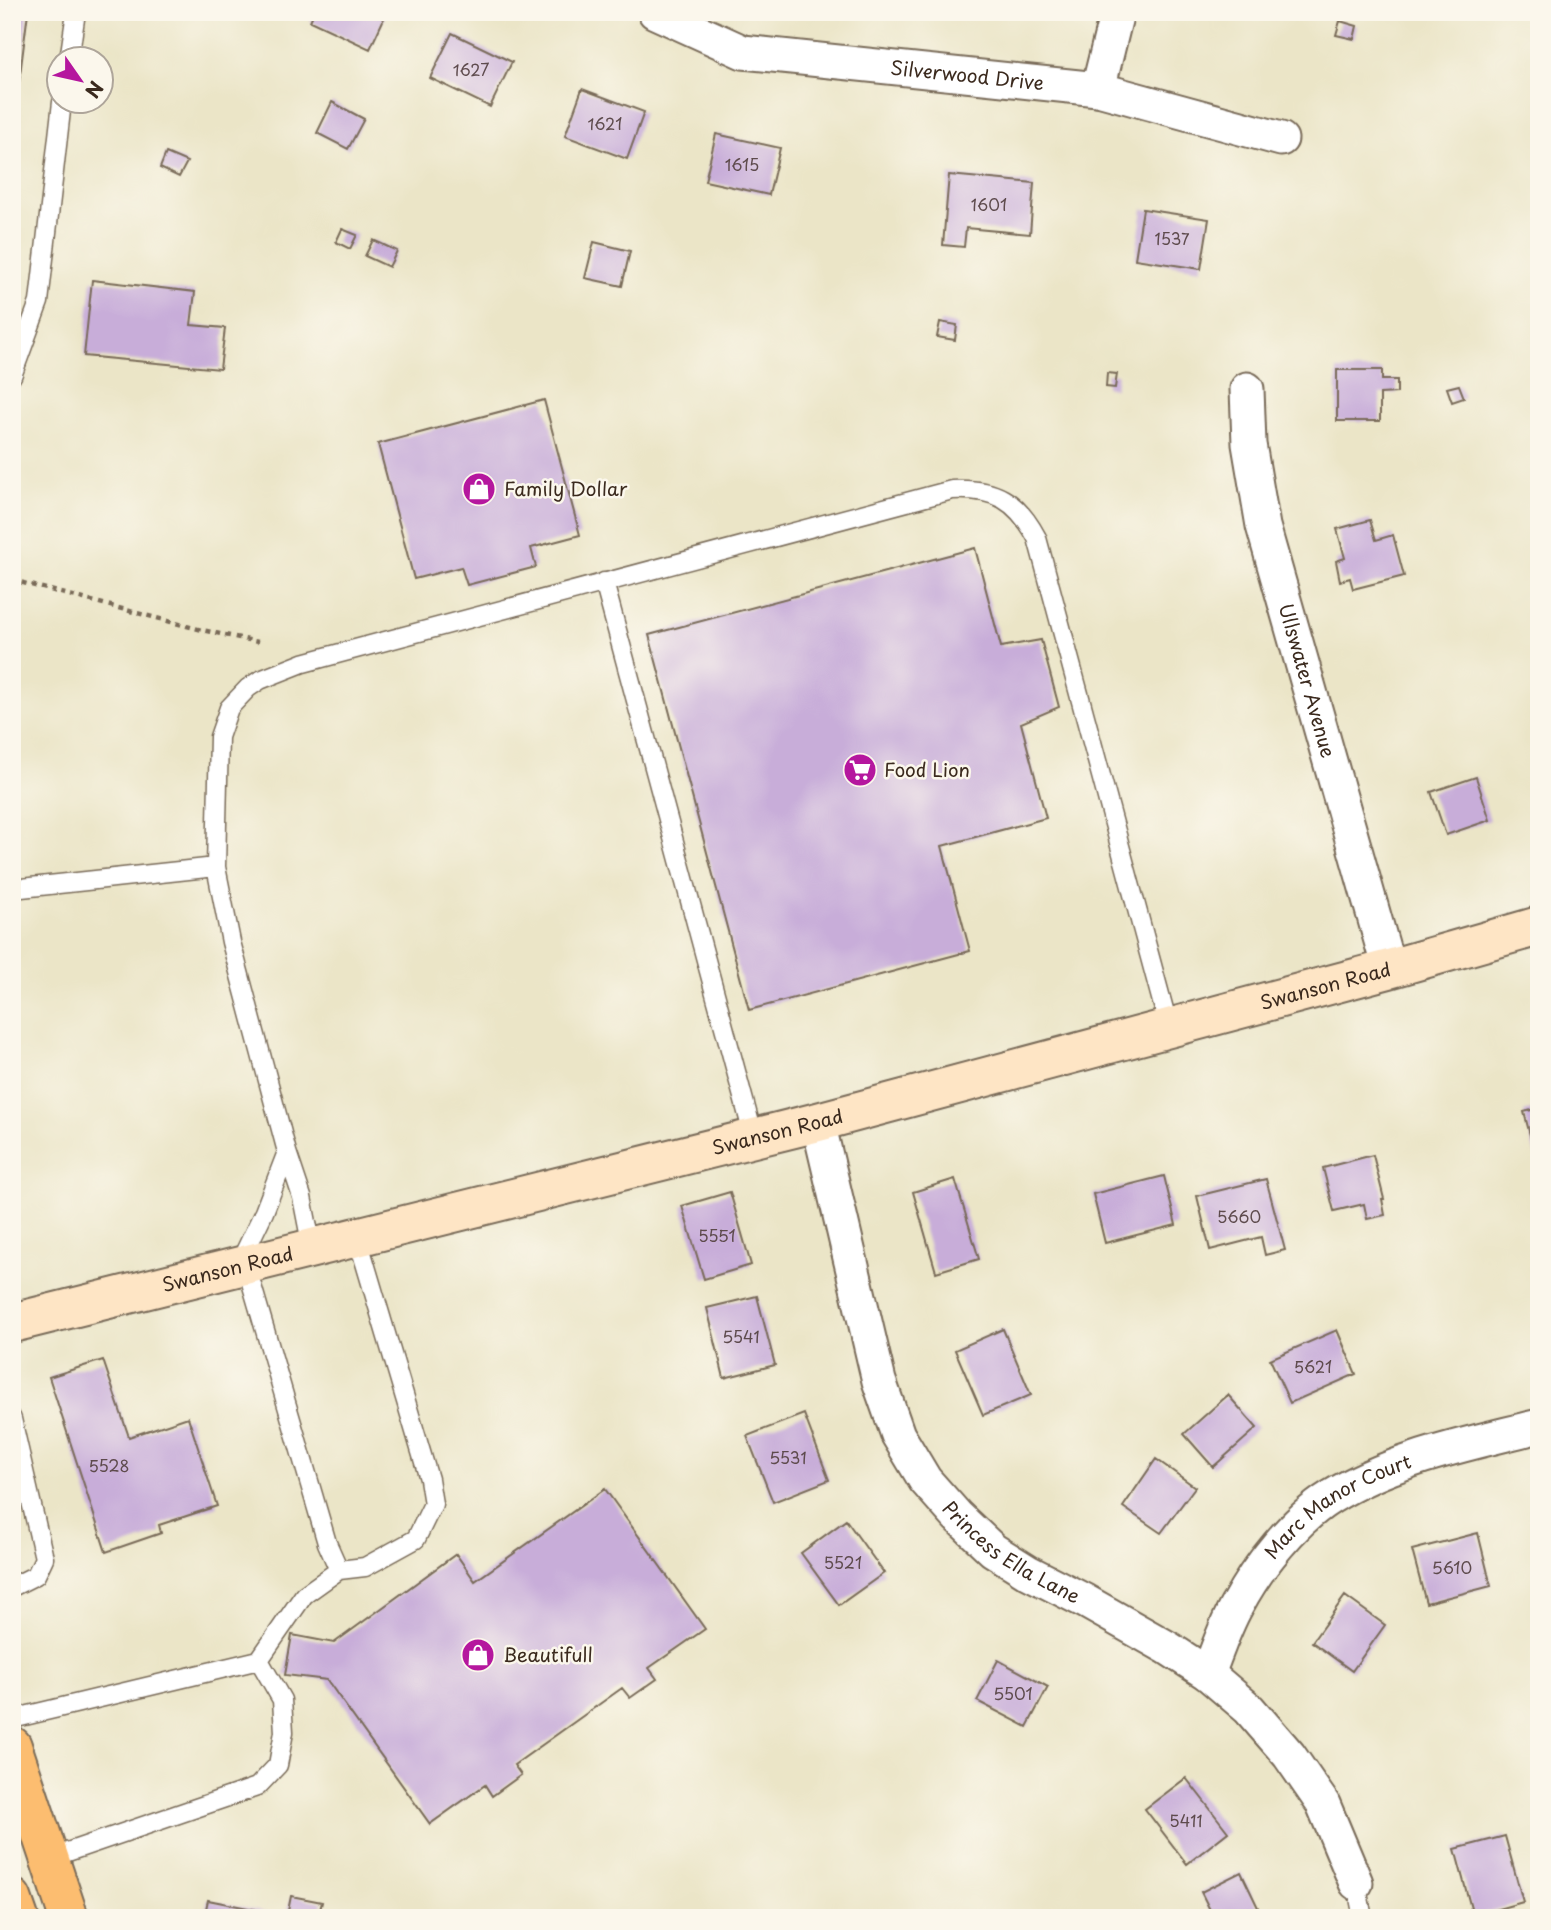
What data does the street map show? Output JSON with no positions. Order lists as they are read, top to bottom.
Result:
{
  "streets": {
    "street": [
      "Silverwood Drive",
      "Ullswater Avenue",
      "Swanson Road",
      "Marc Manor Court",
      "Princess Ella Lane"
    ]
  },
  "crossings": [
    ["Ullswater Avenue", "Swanson Road"],
    ["Swanson Road", "Princess Ella Lane"],
    ["Marc Manor Court", "Princess Ella Lane"]
  ],
  "places": {
    "shop": ["Family Dollar", "Beautifull"],
    "supermarket": ["Food Lion"]
  },
  "house_numbers": [
    "1627",
    "1621",
    "1615",
    "1601",
    "1537",
    "5660",
    "5551",
    "5541",
    "5621",
    "5531",
    "5528",
    "5521",
    "5610",
    "5501",
    "5411"
  ],
  "north": "bottom right"
}
